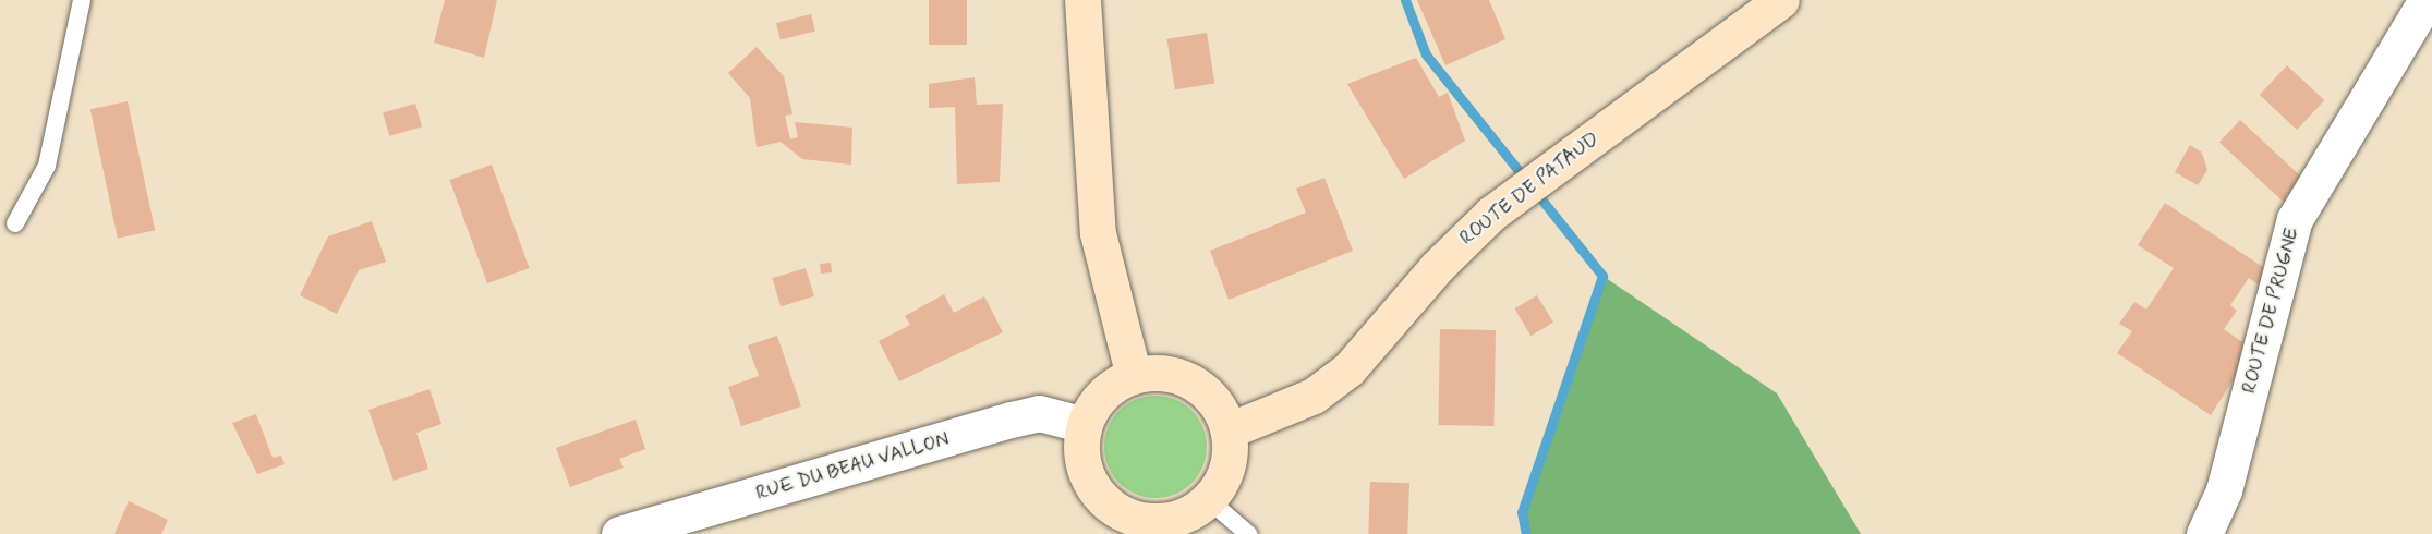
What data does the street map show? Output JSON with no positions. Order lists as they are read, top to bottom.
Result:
{
  "streets": {
    "street": ["ROUTE DE PATAUD", "ROUTE DE PRUGNE", "RUE DU BEAU VALLON"]
  },
  "crossings": [
    ["ROUTE DE PATAUD", "RUE DU BEAU VALLON"]
  ]
}
